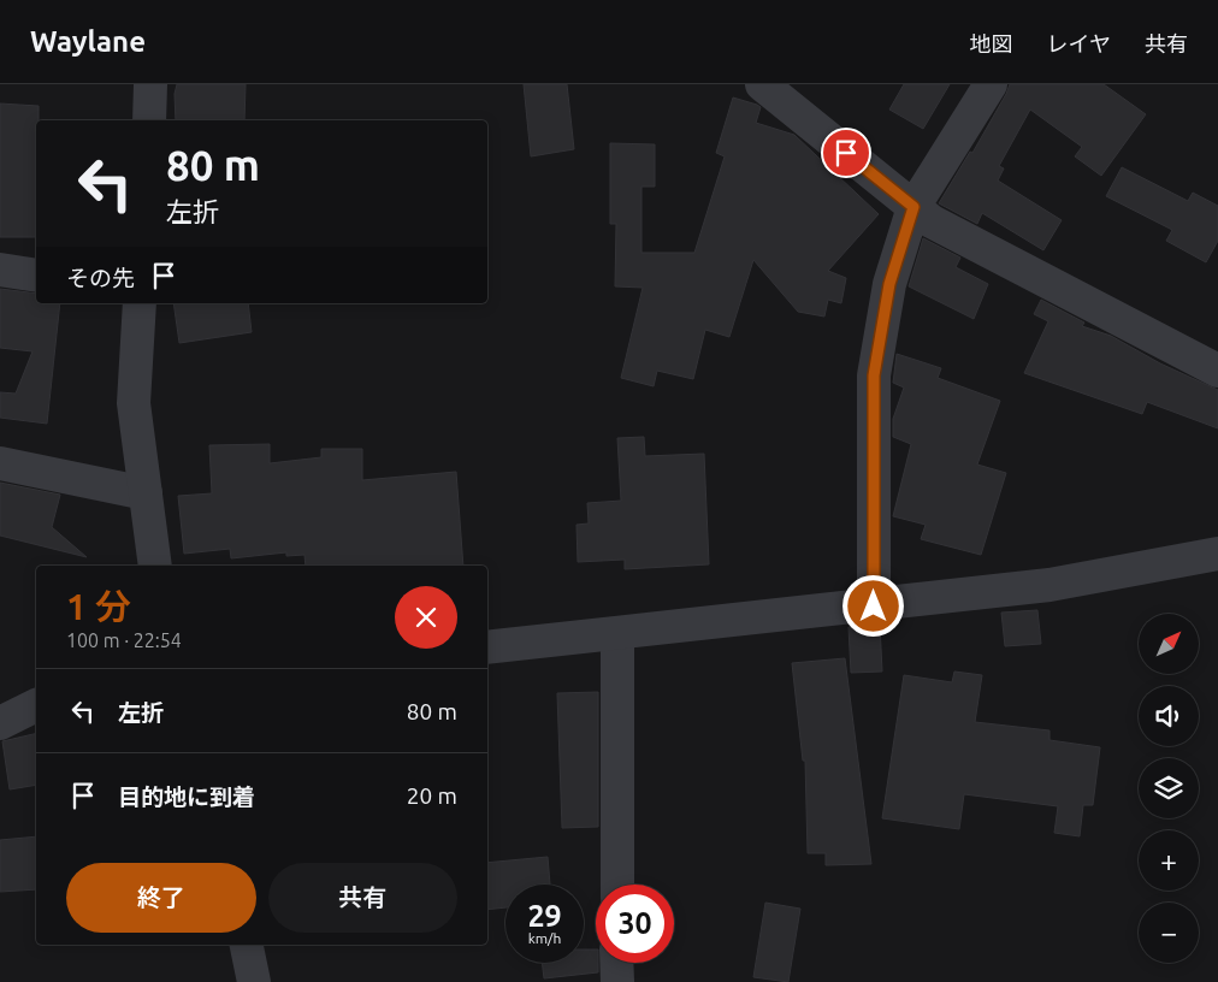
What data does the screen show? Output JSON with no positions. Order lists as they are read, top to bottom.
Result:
{
  "north": "top right",
  "page": {
    "header": "Waylane",
    "nav": ["地図", "レイヤ", "共有"],
    "turn": ["80 m", "左折"],
    "then": "その先",
    "heading": ["1 分", "100 m · 22:54"],
    "map_buttons": ["+", "−"],
    "list": [
      {
        "name": "左折",
        "value": "80 m"
      },
      {
        "name": "目的地に到着",
        "value": "20 m"
      }
    ],
    "buttons": ["終了", "共有"],
    "speed": "29 km/h",
    "limit": "30"
  }
}
